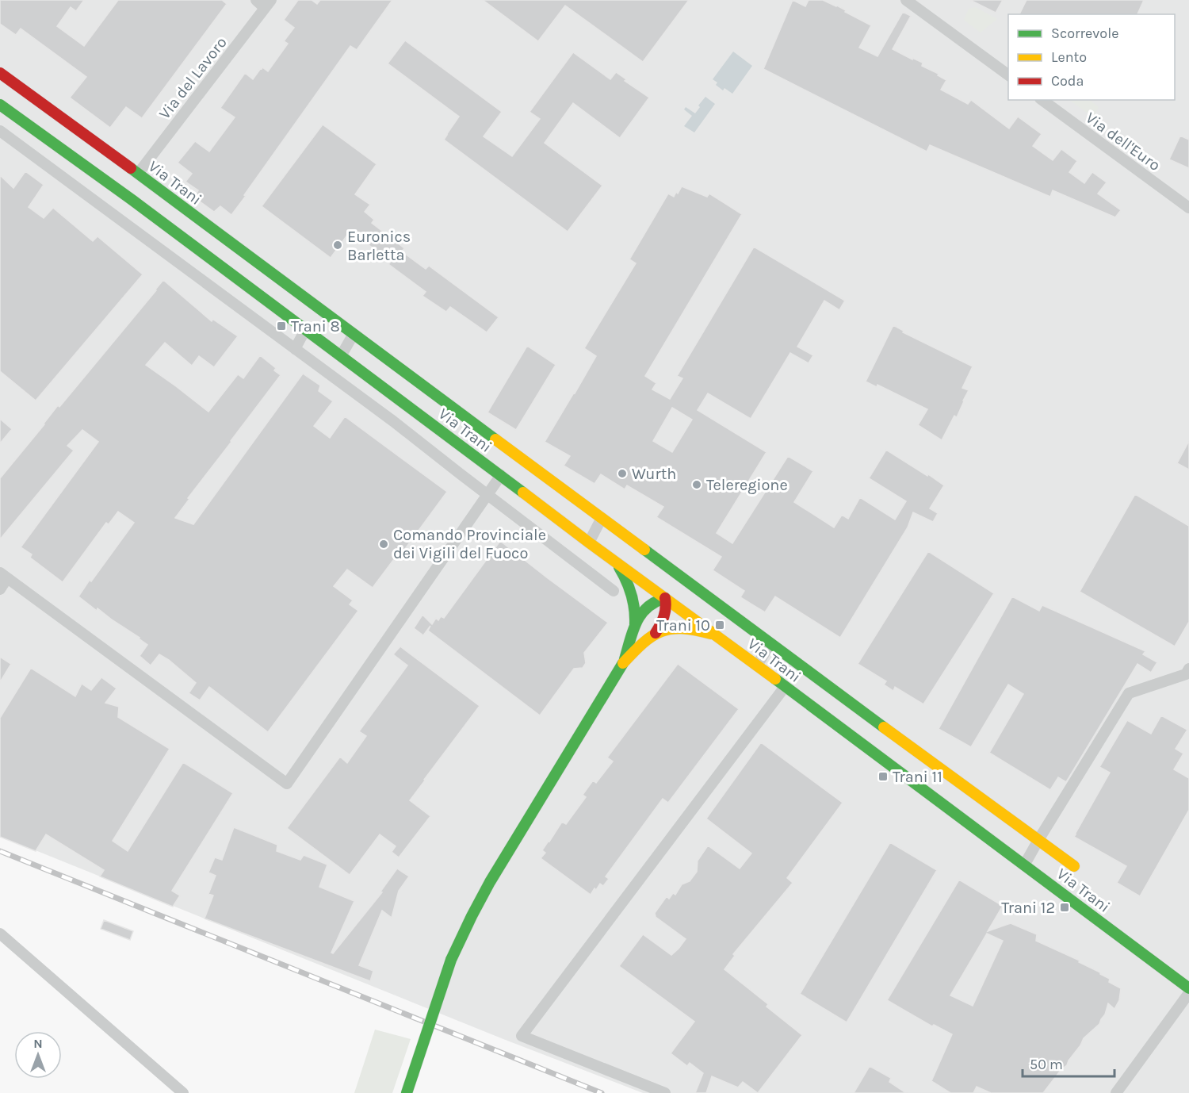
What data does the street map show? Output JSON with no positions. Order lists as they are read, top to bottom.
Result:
{
  "streets": {
    "street": ["Via del Lavoro", "Via dell'Euro", "Via Trani"]
  },
  "crossings": [
    ["Via del Lavoro", "Via Trani"]
  ],
  "places": {
    "other": [
      "Euronics Barletta",
      "Wurth",
      "Teleregione",
      "Comando Provinciale dei Vigili del Fuoco"
    ],
    "transit": [
      "Trani 8",
      "Trani 10",
      "Trani 11",
      "Trani 12"
    ]
  },
  "legend": ["Scorrevole", "Lento", "Coda"],
  "scale_bar": "50 m",
  "north": "top"
}
